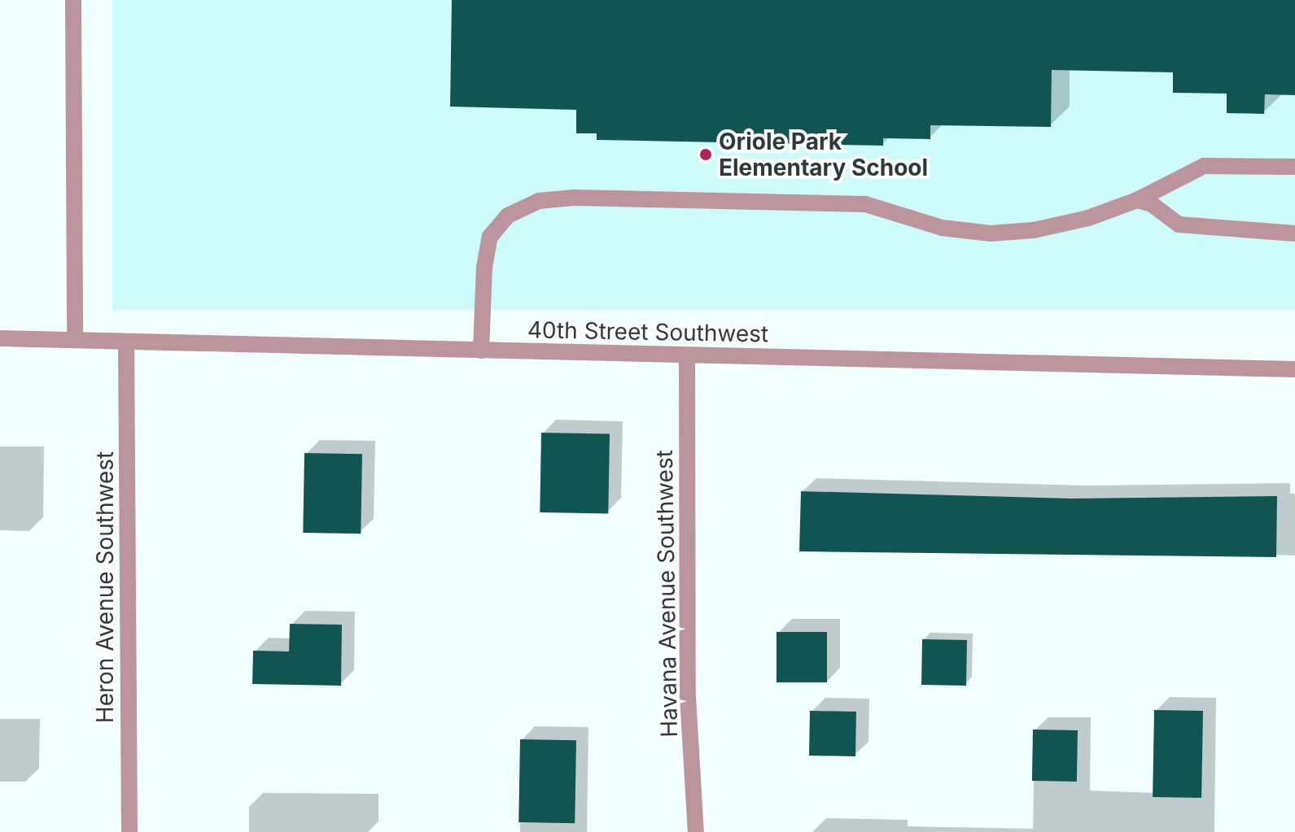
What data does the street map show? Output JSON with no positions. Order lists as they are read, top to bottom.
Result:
{
  "streets": {
    "street": ["40th Street Southwest", "Heron Avenue Southwest", "Havana Avenue Southwest"]
  },
  "crossings": [
    ["40th Street Southwest", "Heron Avenue Southwest"],
    ["40th Street Southwest", "Havana Avenue Southwest"]
  ],
  "places": ["Oriole Park Elementary School"]
}
